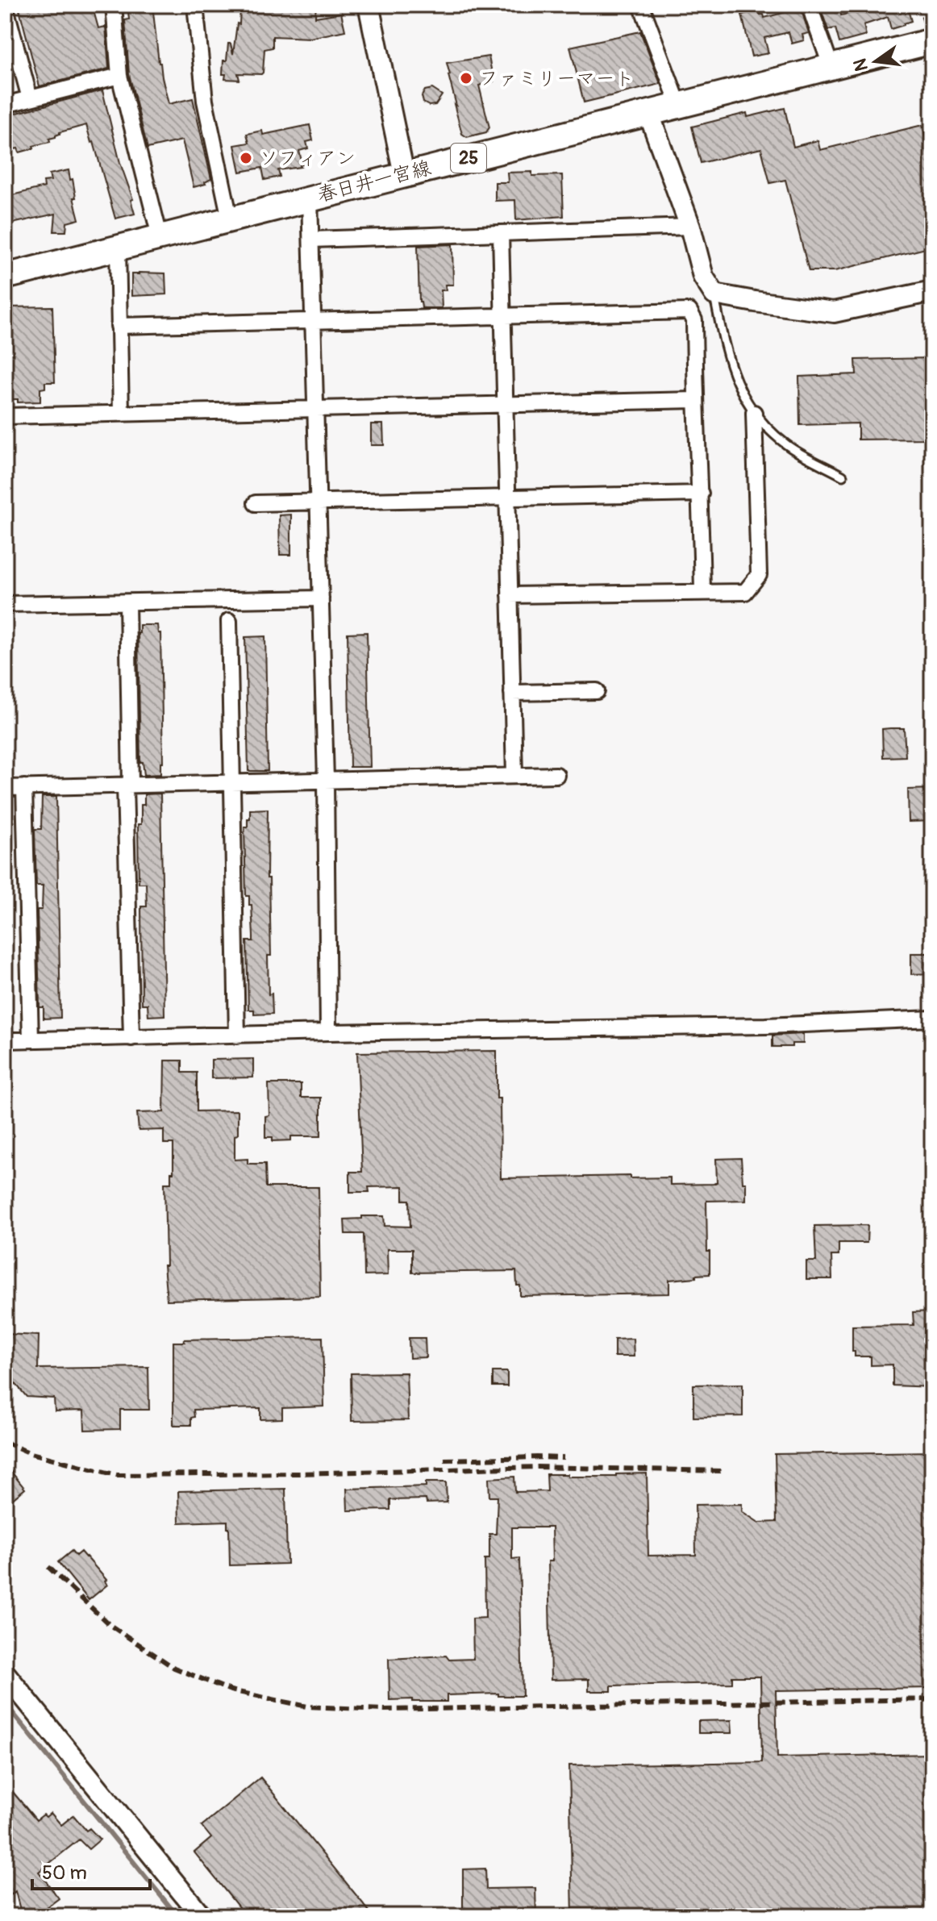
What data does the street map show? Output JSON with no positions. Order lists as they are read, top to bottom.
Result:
{
  "streets": {
    "main road": ["25", "春日井一宮線"]
  },
  "places": ["ファミリーマート", "ソフィアン"],
  "scale_bar": "50 m",
  "north": "left"
}
